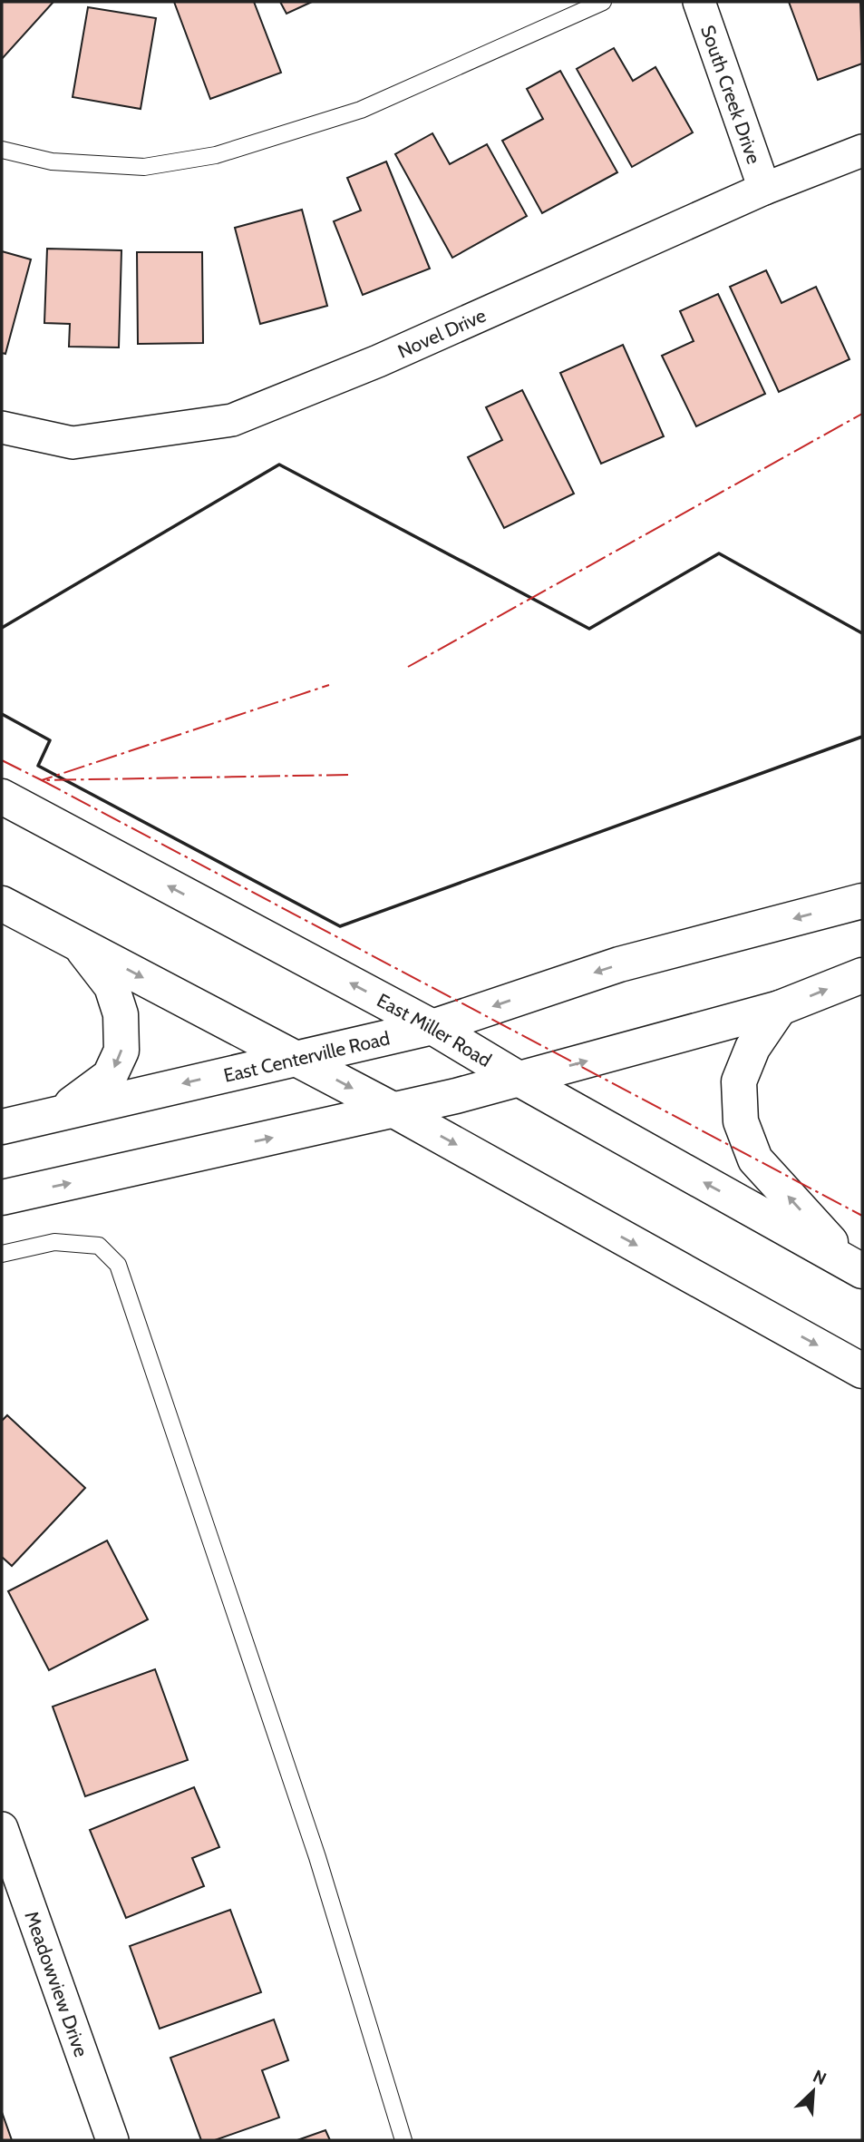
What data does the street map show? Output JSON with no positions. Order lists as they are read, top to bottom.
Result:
{
  "streets": {
    "main road": ["East Miller Road", "East Centerville Road"],
    "street": ["South Creek Drive", "Novel Drive", "Meadowview Drive"]
  },
  "crossings": [
    ["South Creek Drive", "Novel Drive"],
    ["East Miller Road", "East Centerville Road"]
  ],
  "north": "top right"
}
